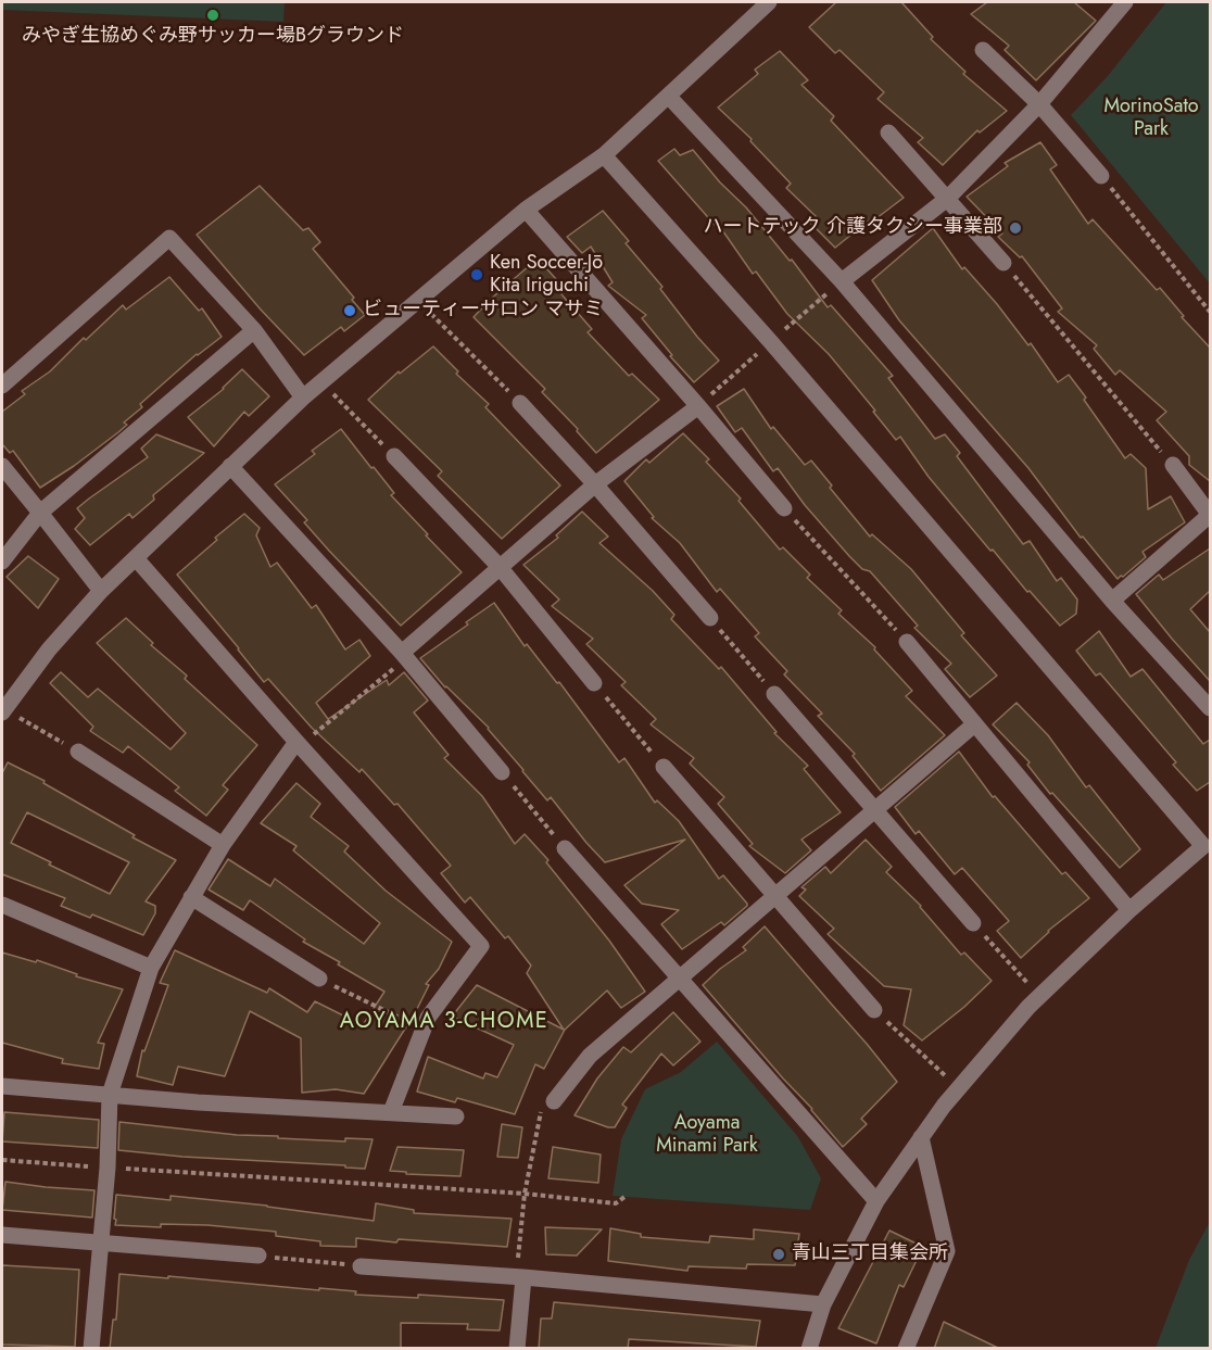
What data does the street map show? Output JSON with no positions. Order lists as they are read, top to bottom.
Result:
{
  "districts": ["AOYAMA 3-CHOME"],
  "parks": ["MorinoSato Park", "Aoyama Minami Park"],
  "places": [
    "みやぎ生協めぐみ野サッカー場Bグラウンド",
    "ハートテック 介護タクシー事業部",
    "Ken Soccer-Jō Kita Iriguchi",
    "ビューティーサロン マサミ",
    "青山三丁目集会所"
  ]
}
